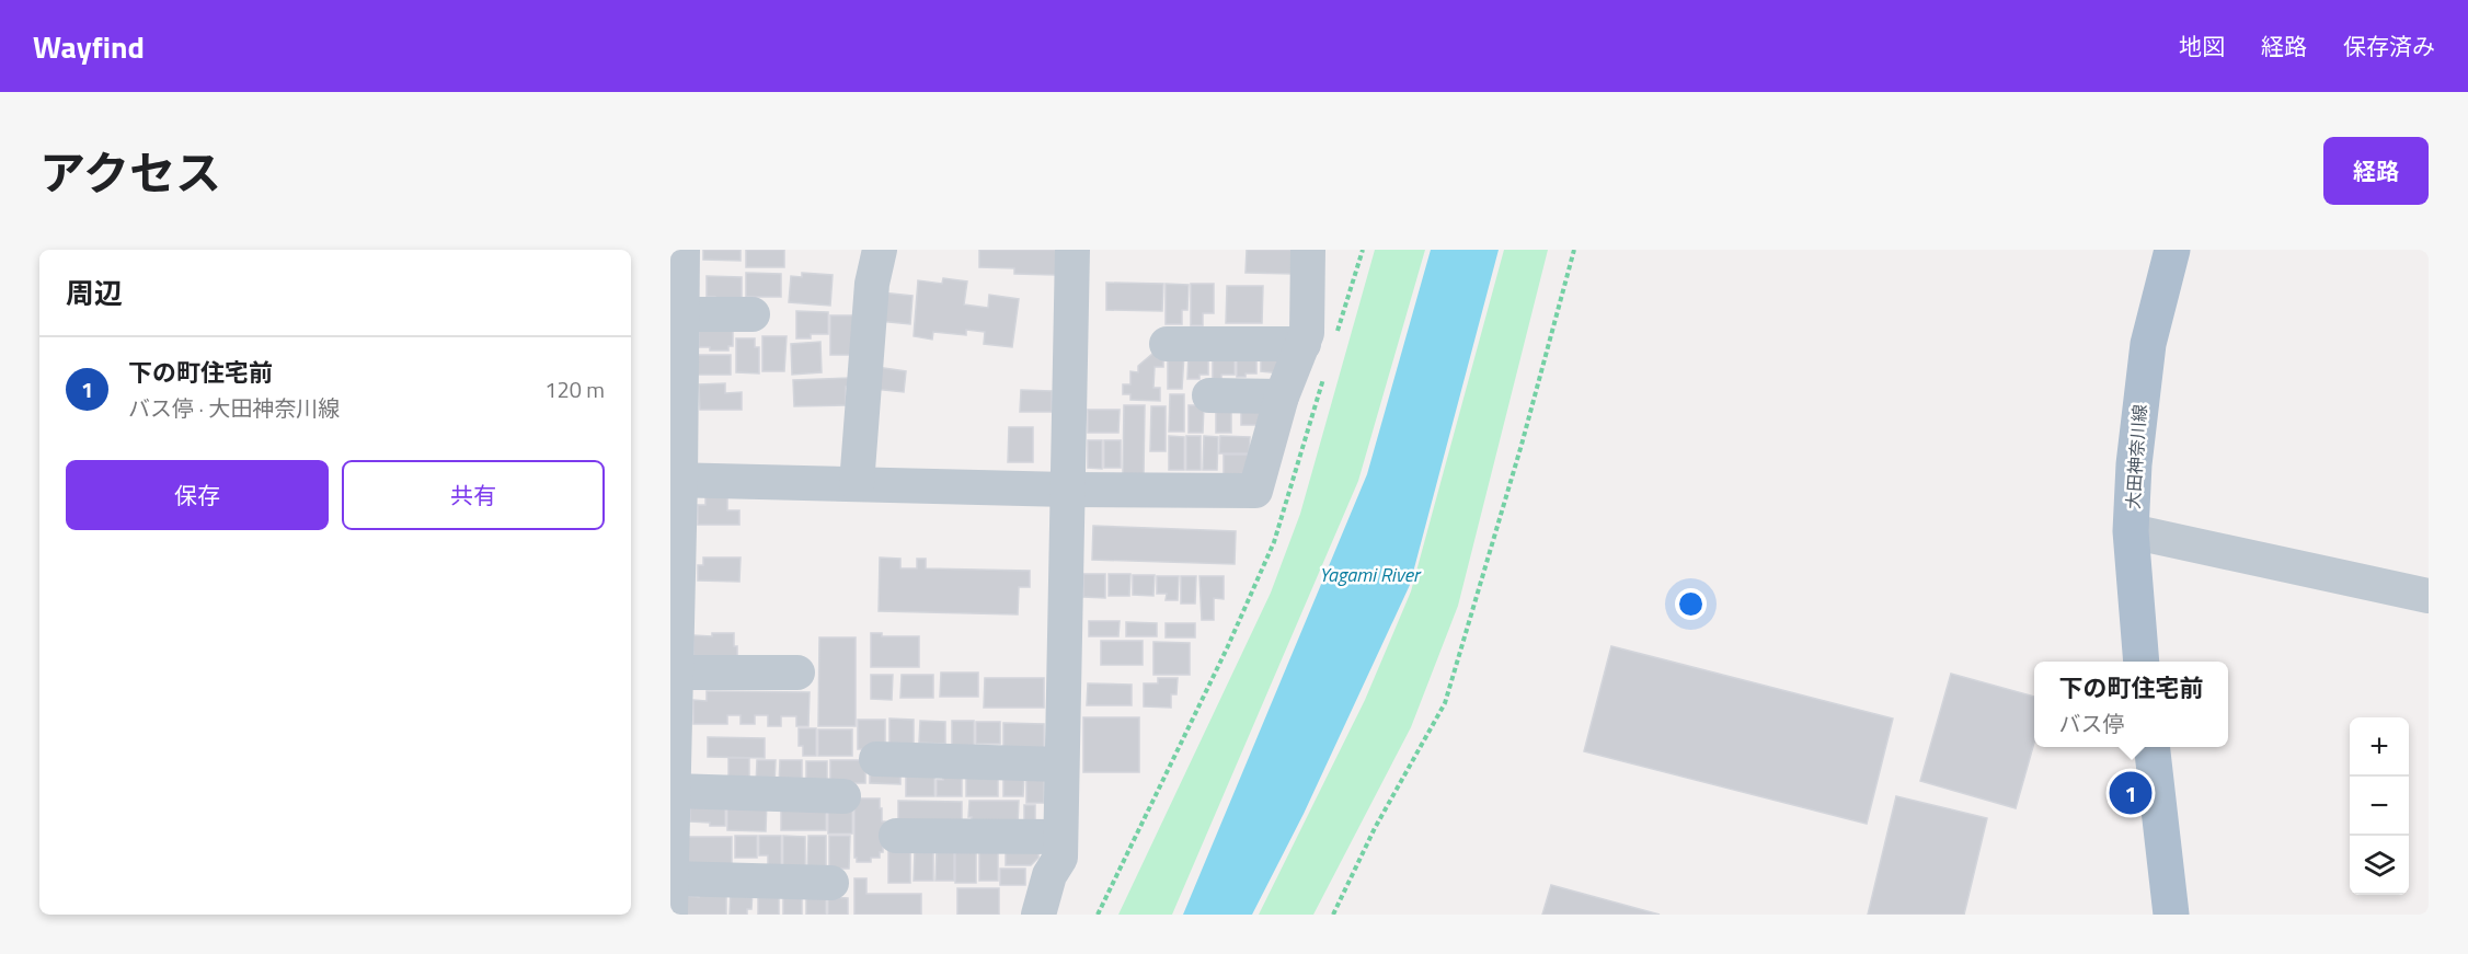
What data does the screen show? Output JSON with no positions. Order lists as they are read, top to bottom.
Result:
{
  "streets": {
    "main road": ["大田神奈川線"]
  },
  "water": ["Yagami River"],
  "page": {
    "header": "Wayfind",
    "nav": ["地図", "経路", "保存済み"],
    "title": "アクセス",
    "buttons": [
      "経路",
      ["保存", "共有"]
    ],
    "heading": "周辺",
    "list": [
      {
        "mark": "1",
        "name": "下の町住宅前",
        "note": "バス停 · 大田神奈川線",
        "value": "120 m"
      }
    ],
    "popup": ["下の町住宅前", "バス停"],
    "map_buttons": ["+", "−"],
    "pins": "1"
  }
}
